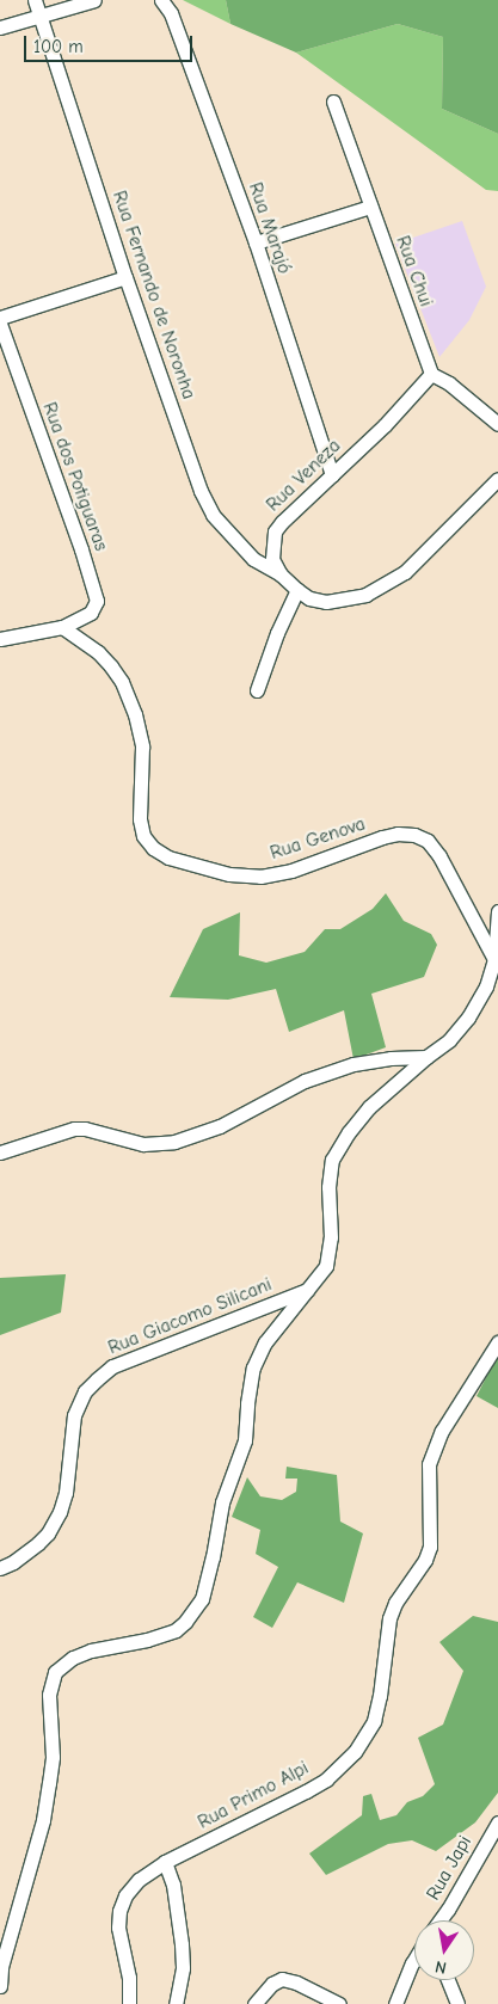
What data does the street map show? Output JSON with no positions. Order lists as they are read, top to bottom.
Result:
{
  "streets": {
    "street": [
      "Rua Marajó",
      "Rua Chui",
      "Rua Fernando de Noronha",
      "Rua Veneza",
      "Rua dos Potiguaras",
      "Rua Genova",
      "Rua Giacomo Silicani",
      "Rua Primo Alpi",
      "Rua Japi"
    ]
  },
  "crossings": [
    ["Rua Marajó", "Rua Veneza"],
    ["Rua Chui", "Rua Veneza"],
    ["Rua Fernando de Noronha", "Rua Veneza"],
    ["Rua dos Potiguaras", "Rua Genova"]
  ],
  "scale_bar": "100 m",
  "north": "bottom"
}
